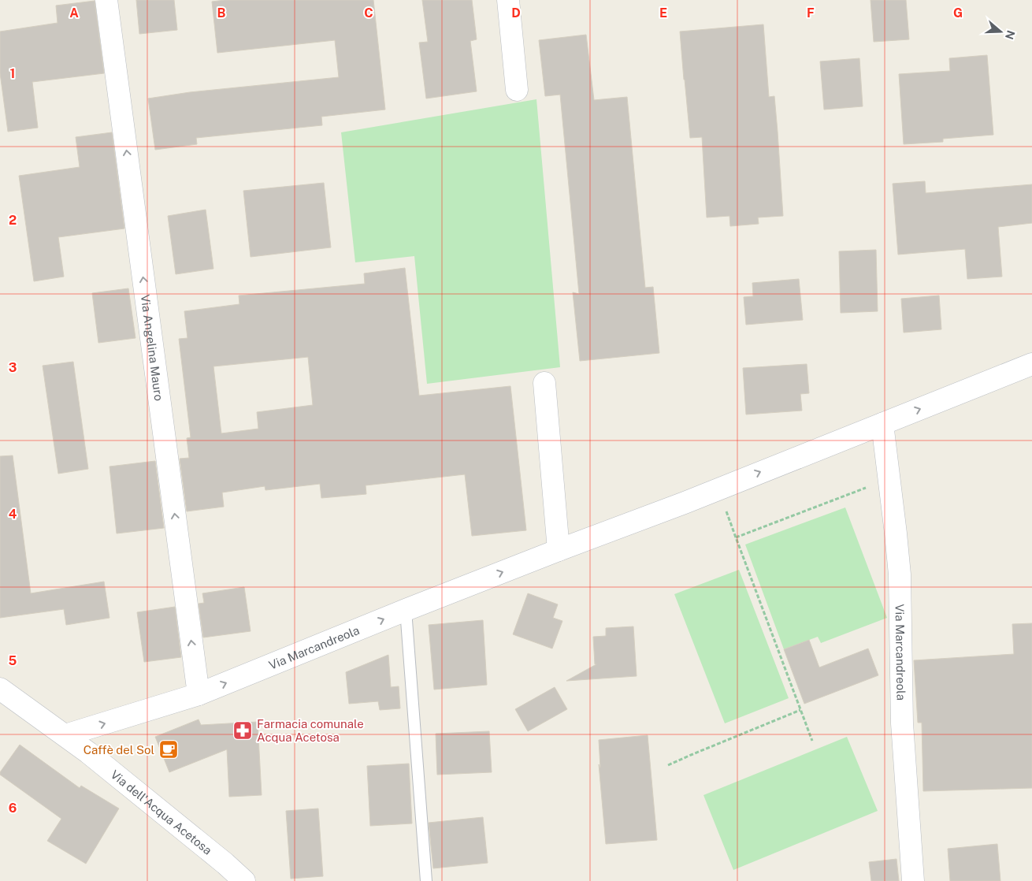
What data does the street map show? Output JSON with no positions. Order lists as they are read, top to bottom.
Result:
{
  "streets": {
    "street": ["Via Angelina Mauro", "Via Marcandreola", "Via dell'Acqua Acetosa"]
  },
  "crossings": [
    ["Via Angelina Mauro", "Via Marcandreola"],
    ["Via Marcandreola", "Via dell'Acqua Acetosa"]
  ],
  "one_way": ["Via Angelina Mauro", "Via Marcandreola"],
  "places": {
    "pharmacy": ["Farmacia comunale Acqua Acetosa"],
    "cafe": ["Caffè del Sol"]
  },
  "north": "right",
  "grid": {
    "columns": [
      "A",
      "B",
      "C",
      "D",
      "E",
      "F",
      "G"
    ],
    "rows": [
      "1",
      "2",
      "3",
      "4",
      "5",
      "6"
    ]
  }
}
